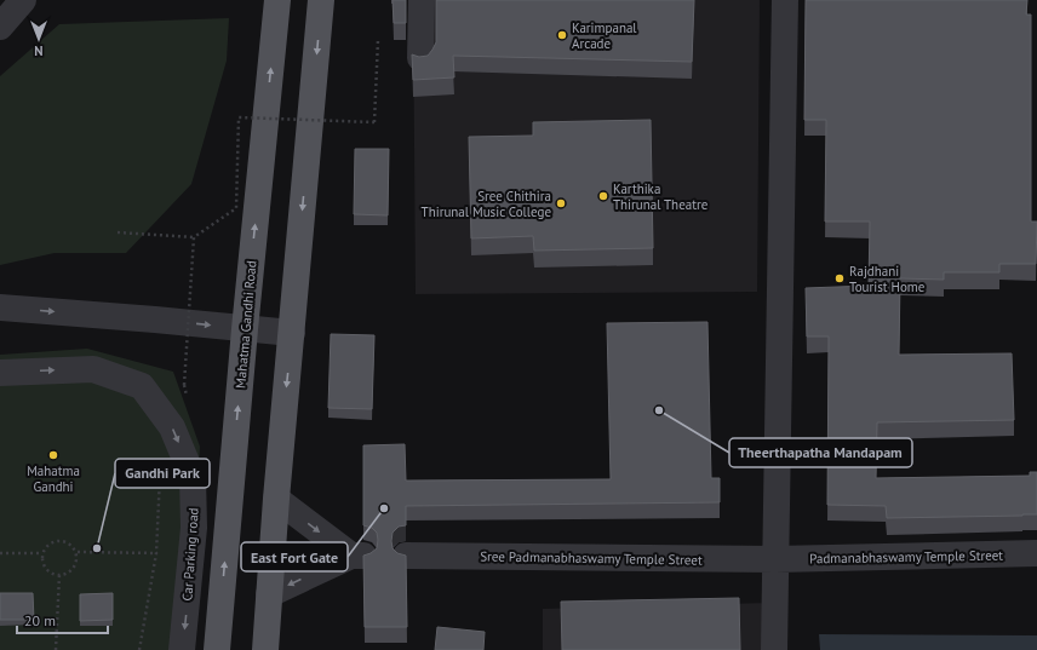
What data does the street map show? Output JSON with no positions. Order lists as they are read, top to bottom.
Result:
{
  "streets": {
    "main road": ["Mahatma Gandhi Road"],
    "street": ["Car Parking road", "Padmanabhaswamy Temple Street", "Sree Padmanabhaswamy Temple Street"]
  },
  "crossings": [
    ["Padmanabhaswamy Temple Street", "Sree Padmanabhaswamy Temple Street"]
  ],
  "places": [
    "Karimpanal Arcade",
    "Karthika Thirunal Theatre",
    "Sree Chithira Thirunal Music College",
    "Rajdhani Tourist Home",
    "Theerthapatha Mandapam",
    "Mahatma Gandhi",
    "East Fort Gate",
    "Gandhi Park"
  ],
  "scale_bar": "20 m",
  "north": "bottom"
}
